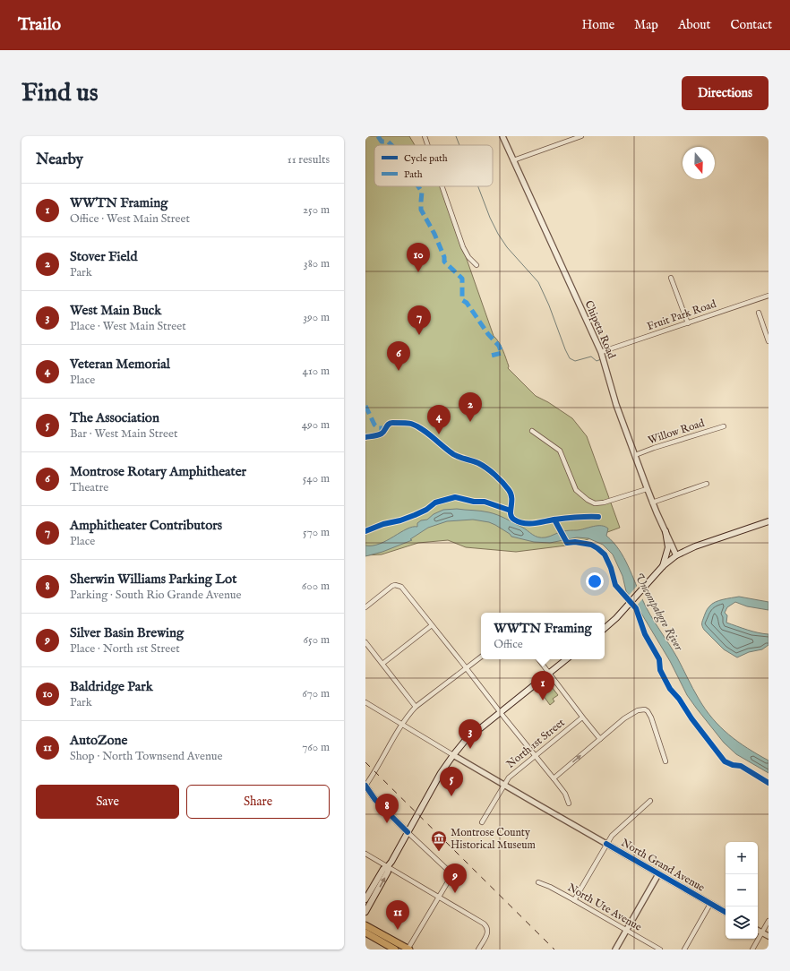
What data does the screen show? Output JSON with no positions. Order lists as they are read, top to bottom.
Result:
{
  "streets": {
    "street": [
      "Fruit Park Road",
      "Chipeta Road",
      "Willow Road",
      "North 1st Street",
      "North Grand Avenue",
      "North Ute Avenue"
    ]
  },
  "crossings": [
    ["Fruit Park Road", "Chipeta Road"],
    ["Chipeta Road", "Willow Road"],
    ["North 1st Street", "North Grand Avenue"]
  ],
  "water": ["Uncompahgre River"],
  "places": {
    "museum": ["Montrose County Historical Museum"]
  },
  "legend": ["Cycle path", "Path"],
  "north": "bottom",
  "page": {
    "header": "Trailo",
    "nav": [
      "Home",
      "Map",
      "About",
      "Contact"
    ],
    "buttons": [
      "Directions",
      ["Save", "Share"]
    ],
    "title": "Find us",
    "heading": ["Nearby", "11 results"],
    "list": [
      {
        "mark": "1",
        "name": "WWTN Framing",
        "note": "Office · West Main Street",
        "value": "250 m"
      },
      {
        "mark": "2",
        "name": "Stover Field",
        "note": "Park",
        "value": "380 m"
      },
      {
        "mark": "3",
        "name": "West Main Buck",
        "note": "Place · West Main Street",
        "value": "390 m"
      },
      {
        "mark": "4",
        "name": "Veteran Memorial",
        "note": "Place",
        "value": "410 m"
      },
      {
        "mark": "5",
        "name": "The Association",
        "note": "Bar · West Main Street",
        "value": "490 m"
      },
      {
        "mark": "6",
        "name": "Montrose Rotary Amphitheater",
        "note": "Theatre",
        "value": "540 m"
      },
      {
        "mark": "7",
        "name": "Amphitheater Contributors",
        "note": "Place",
        "value": "570 m"
      },
      {
        "mark": "8",
        "name": "Sherwin Williams Parking Lot",
        "note": "Parking · South Rio Grande Avenue",
        "value": "600 m"
      },
      {
        "mark": "9",
        "name": "Silver Basin Brewing",
        "note": "Place · North 1st Street",
        "value": "650 m"
      },
      {
        "mark": "10",
        "name": "Baldridge Park",
        "note": "Park",
        "value": "670 m"
      },
      {
        "mark": "11",
        "name": "AutoZone",
        "note": "Shop · North Townsend Avenue",
        "value": "760 m"
      }
    ],
    "pins": [
      "10",
      "7",
      "6",
      "2",
      "4",
      "1",
      "3",
      "5",
      "8",
      "9",
      "11"
    ],
    "popup": ["WWTN Framing", "Office"],
    "map_buttons": ["+", "−"]
  }
}
